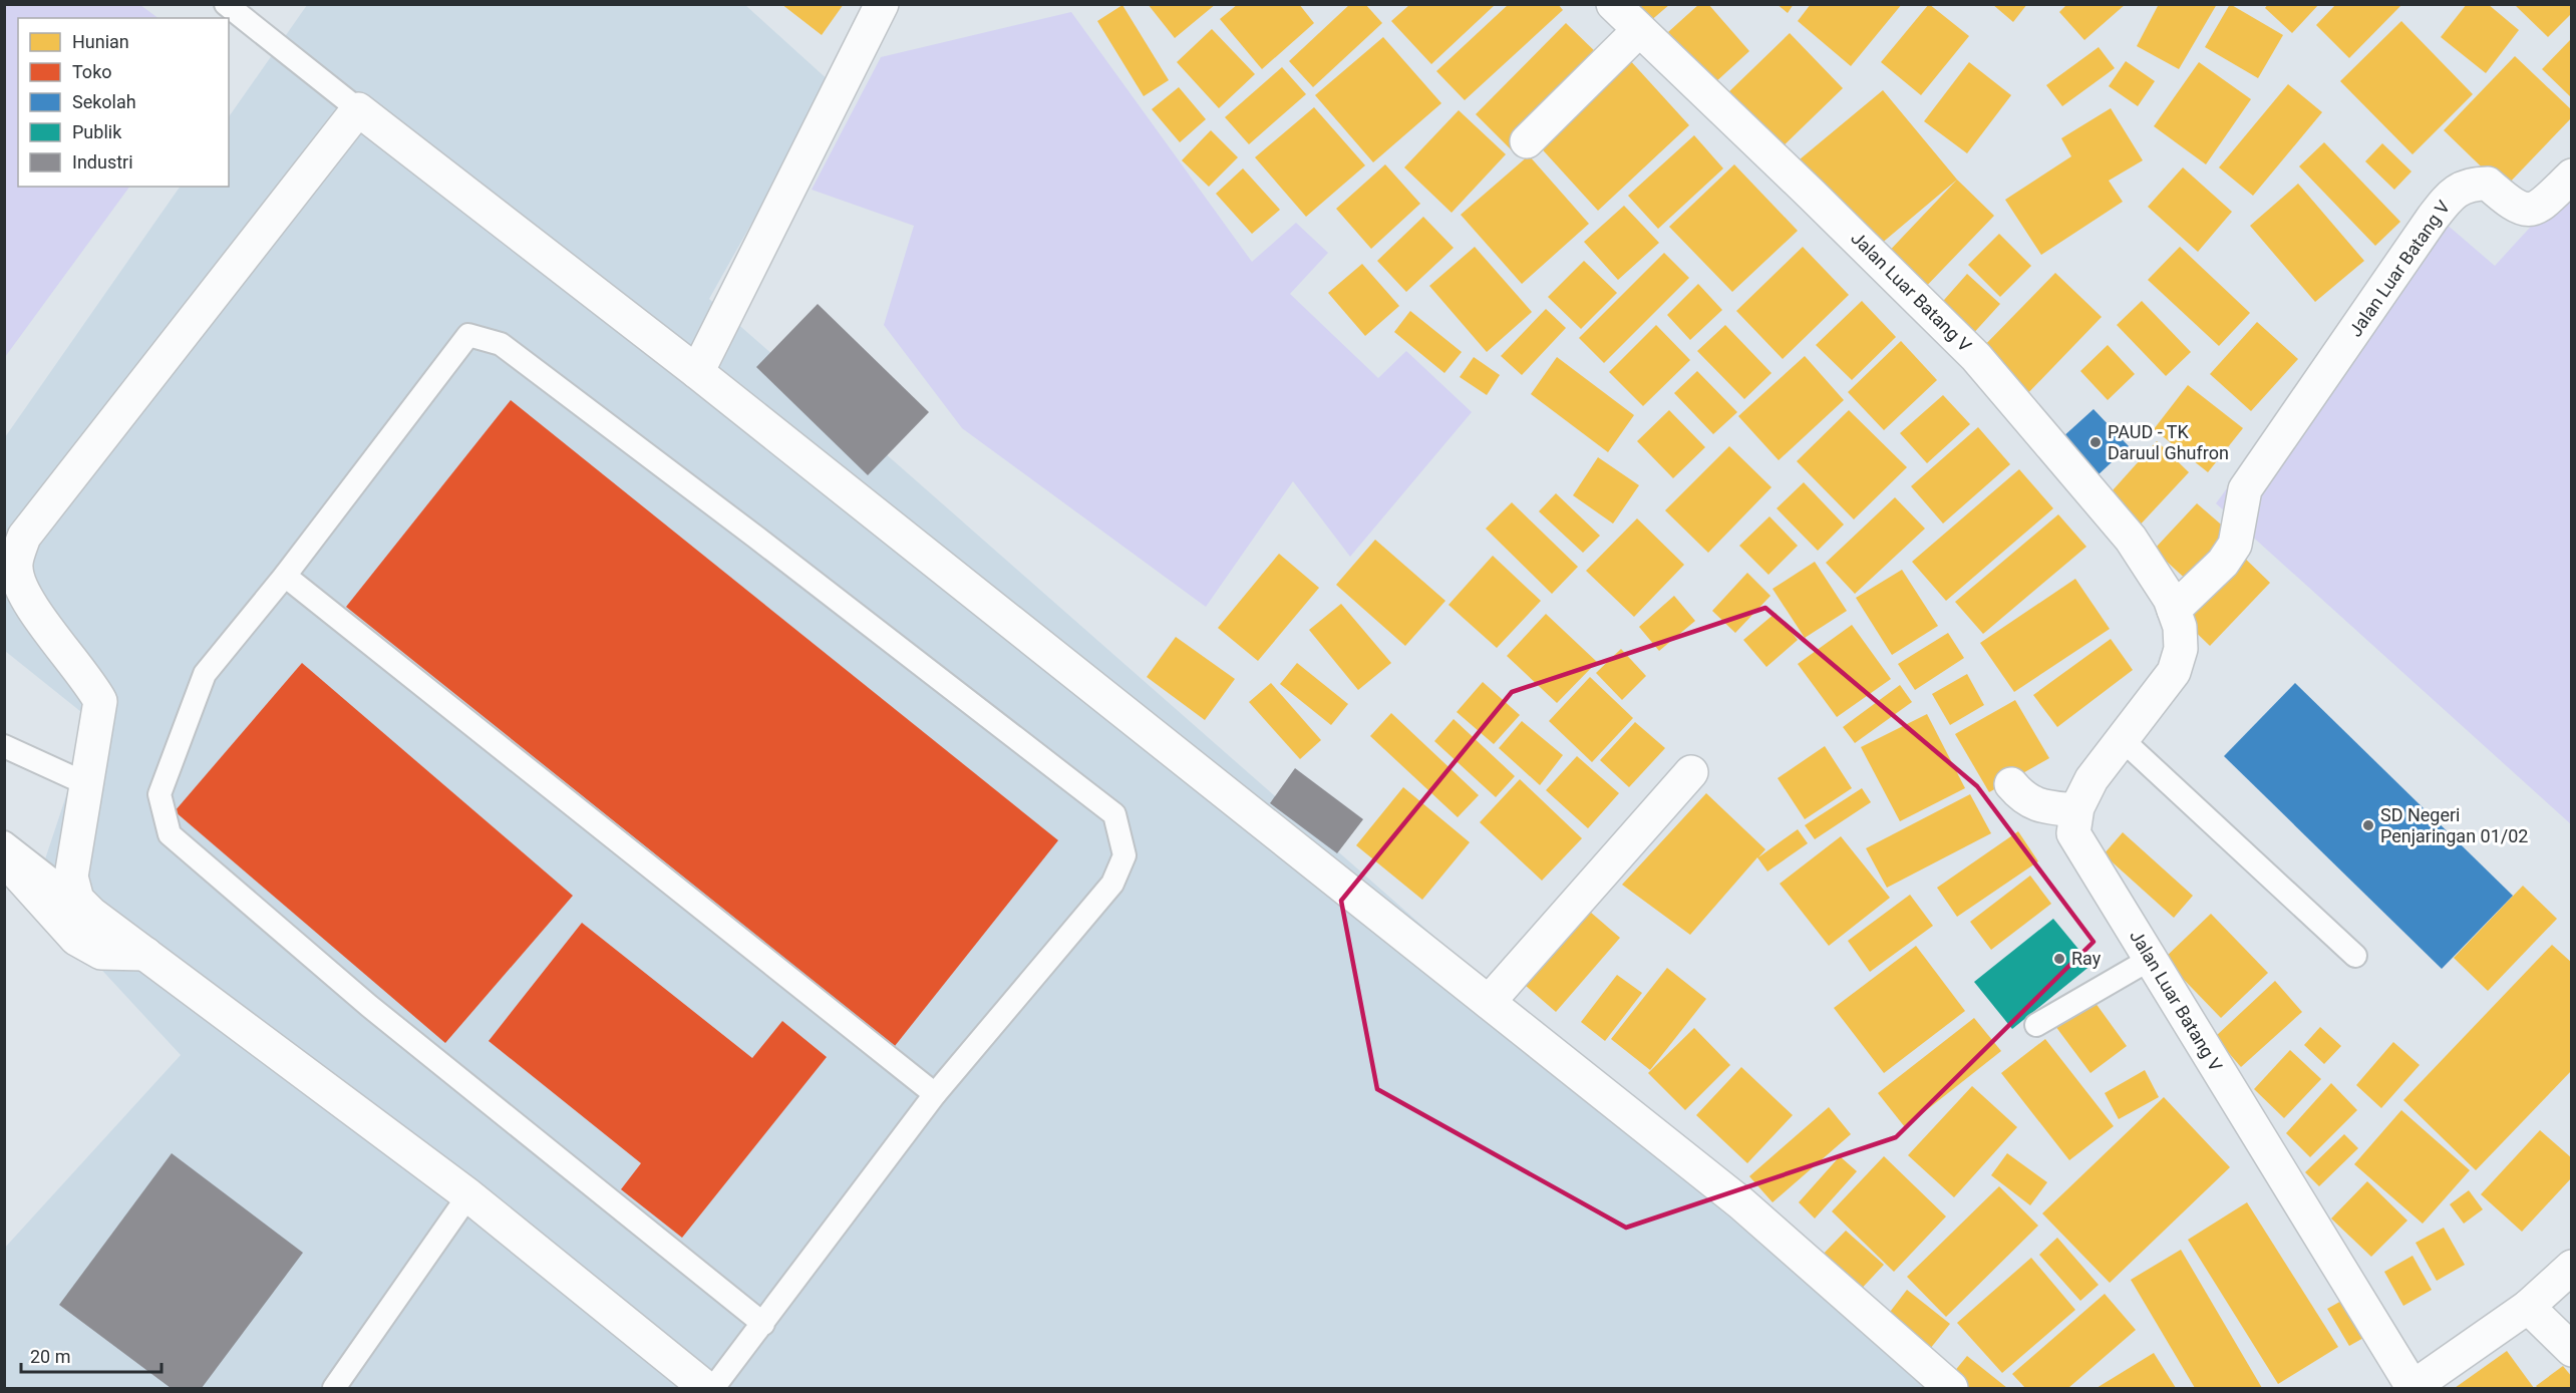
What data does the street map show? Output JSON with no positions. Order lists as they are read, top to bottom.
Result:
{
  "streets": {
    "street": ["Jalan Luar Batang V"]
  },
  "places": ["PAUD - TK Daruul Ghufron", "SD Negeri Penjaringan 01/02", "Ray"],
  "legend": [
    "Hunian",
    "Toko",
    "Sekolah",
    "Publik",
    "Industri"
  ],
  "scale_bar": "20 m"
}
